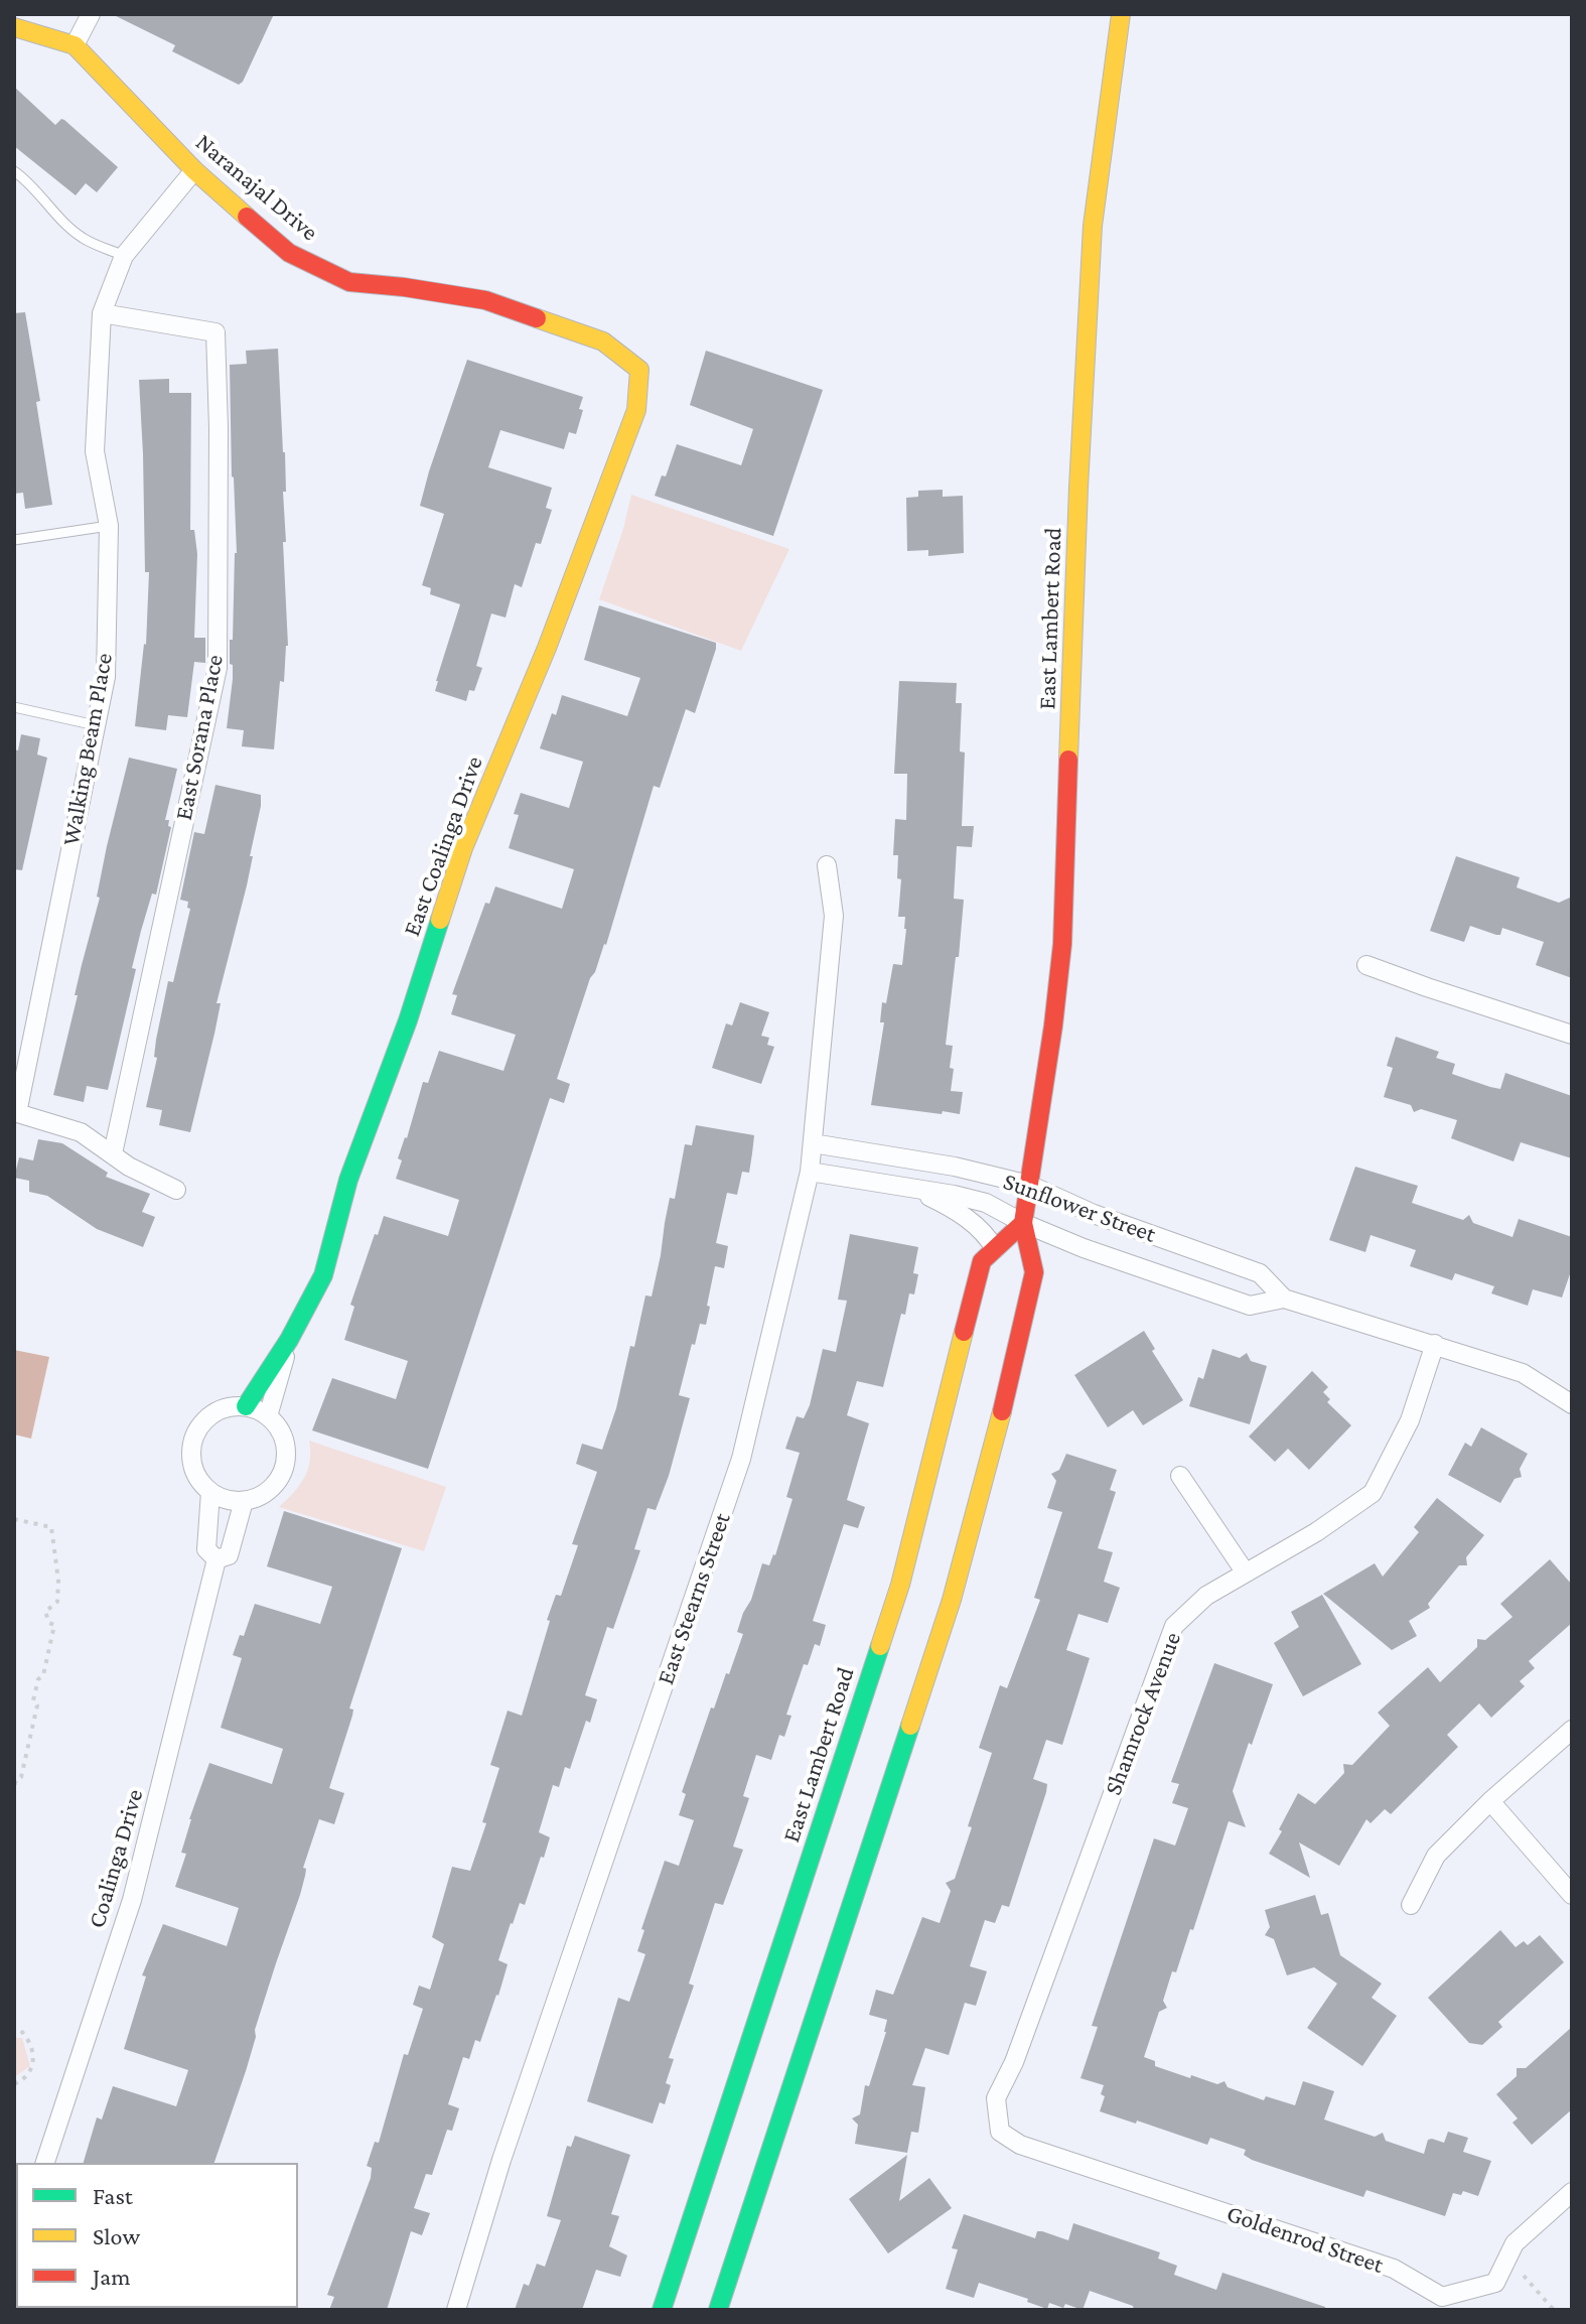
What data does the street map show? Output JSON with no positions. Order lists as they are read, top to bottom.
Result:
{
  "streets": {
    "main road": ["Naranajal Drive", "East Lambert Road", "East Coalinga Drive"],
    "street": [
      "East Sorana Place",
      "Walking Beam Place",
      "Sunflower Street",
      "East Stearns Street",
      "Shamrock Avenue",
      "Coalinga Drive",
      "Goldenrod Street"
    ]
  },
  "crossings": [
    ["Naranajal Drive", "Walking Beam Place"],
    ["Naranajal Drive", "East Coalinga Drive"],
    ["East Lambert Road", "Sunflower Street"],
    ["East Sorana Place", "Walking Beam Place"],
    ["Sunflower Street", "East Stearns Street"],
    ["Sunflower Street", "Shamrock Avenue"],
    ["Shamrock Avenue", "Goldenrod Street"]
  ],
  "legend": ["Fast", "Slow", "Jam"]
}
